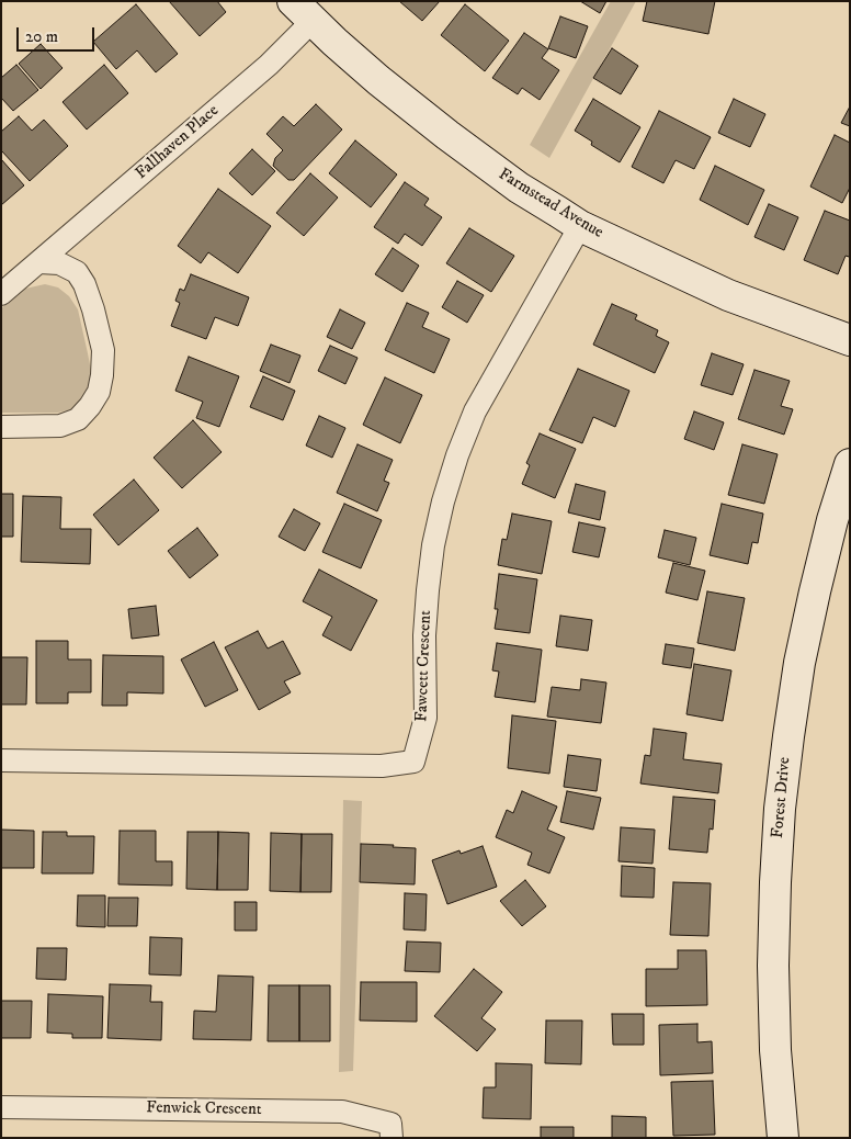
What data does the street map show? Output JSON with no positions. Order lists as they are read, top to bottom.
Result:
{
  "streets": {
    "street": [
      "Fallhaven Place",
      "Farmstead Avenue",
      "Fawcett Crescent",
      "Forest Drive",
      "Fenwick Crescent"
    ]
  },
  "crossings": [
    ["Fallhaven Place", "Farmstead Avenue"],
    ["Farmstead Avenue", "Fawcett Crescent"]
  ],
  "scale_bar": "20 m"
}
